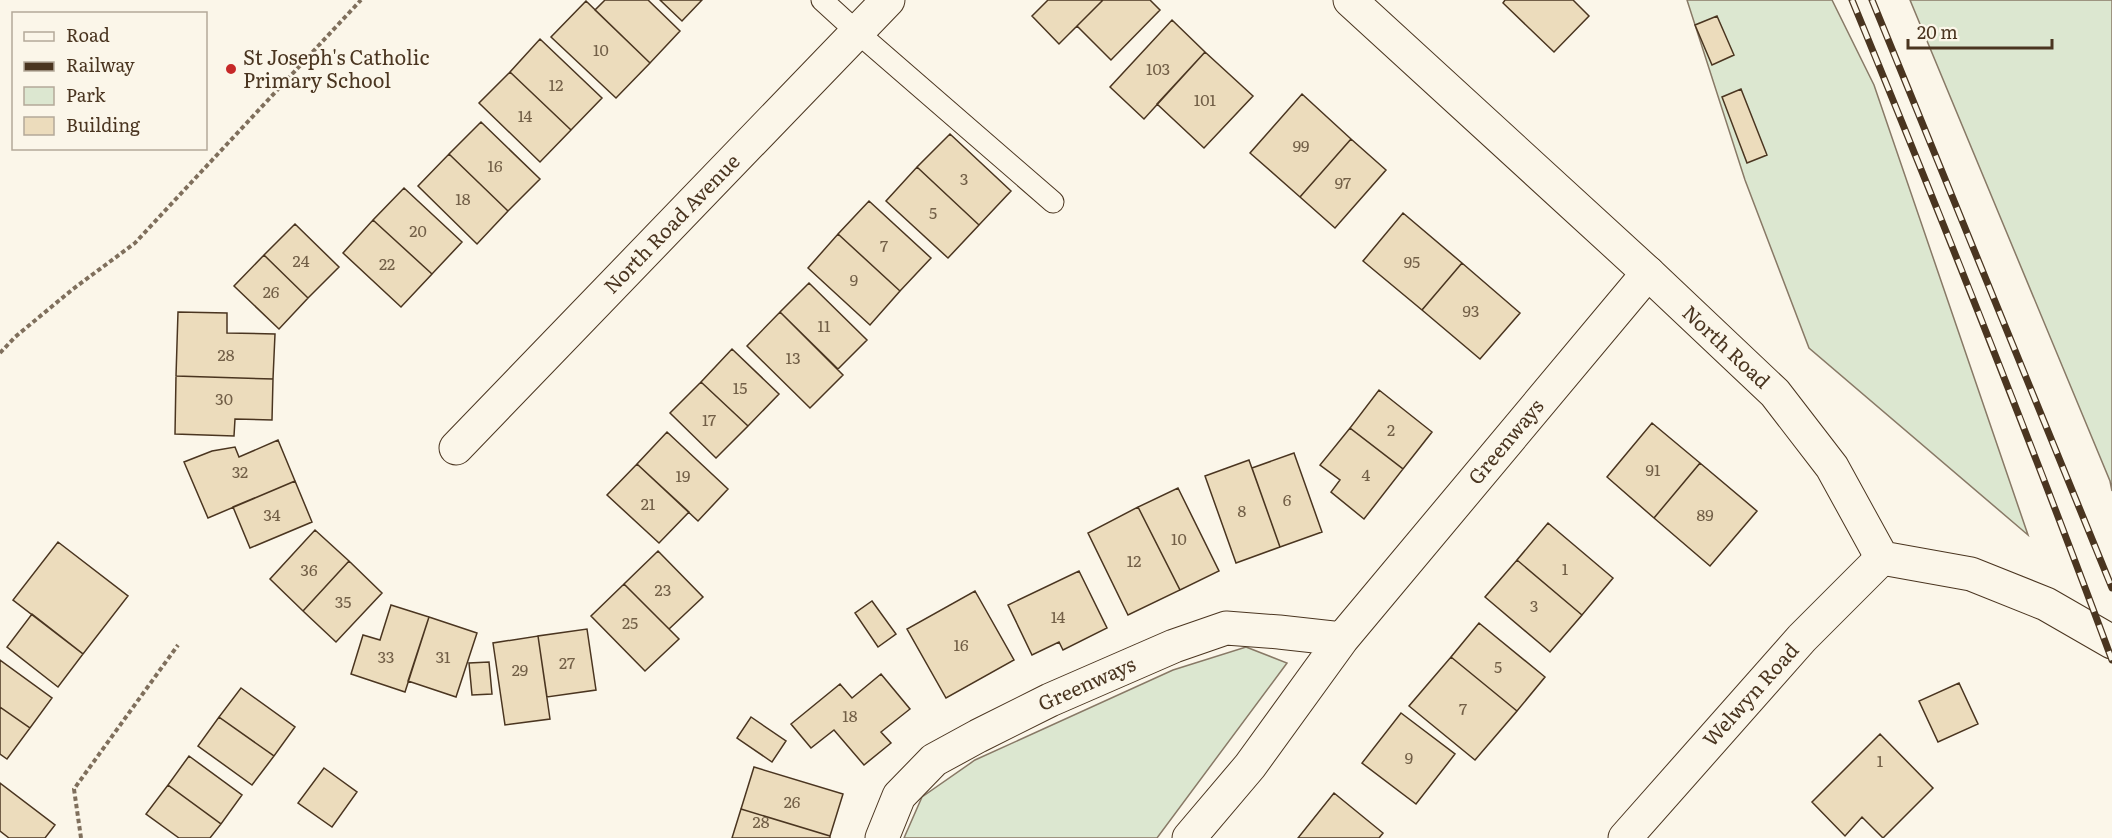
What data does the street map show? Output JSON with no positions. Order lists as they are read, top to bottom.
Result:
{
  "streets": {
    "street": [
      "North Road Avenue",
      "North Road",
      "Greenways",
      "Welwyn Road"
    ]
  },
  "crossings": [
    ["North Road", "Greenways"],
    ["North Road", "Welwyn Road"]
  ],
  "places": ["St Joseph's Catholic Primary School"],
  "house_numbers": [
    "10",
    "103",
    "12",
    "101",
    "14",
    "99",
    "16",
    "3",
    "97",
    "18",
    "5",
    "20",
    "7",
    "24",
    "95",
    "22",
    "9",
    "26",
    "93",
    "11",
    "28",
    "13",
    "15",
    "30",
    "17",
    "2",
    "91",
    "32",
    "4",
    "19",
    "6",
    "21",
    "8",
    "34",
    "89",
    "10",
    "12",
    "1",
    "36",
    "23",
    "35",
    "3",
    "14",
    "25",
    "16",
    "33",
    "31",
    "27",
    "5",
    "29",
    "7",
    "18",
    "9",
    "1",
    "26",
    "28"
  ],
  "legend": [
    "Road",
    "Railway",
    "Park",
    "Building"
  ],
  "scale_bar": "20 m"
}
